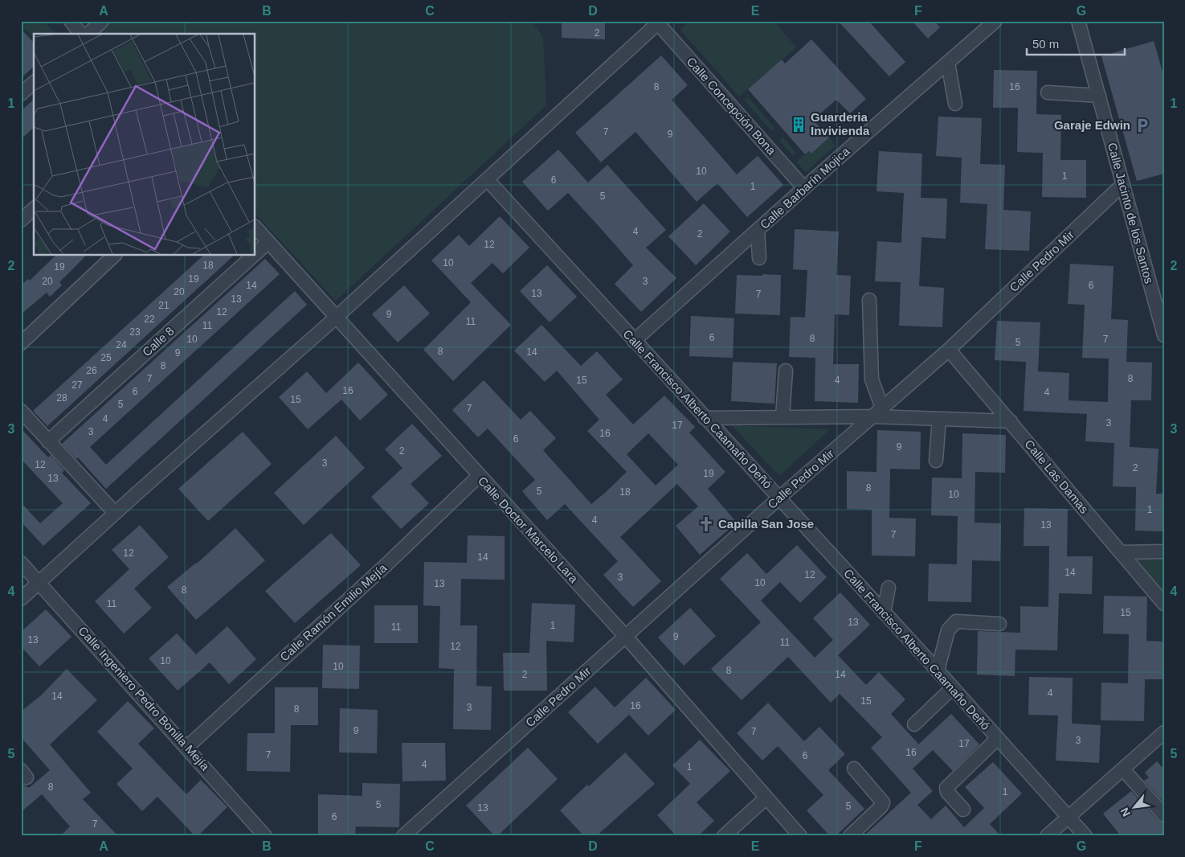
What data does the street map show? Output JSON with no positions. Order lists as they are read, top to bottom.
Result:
{
  "streets": {
    "street": [
      "Calle Concepción Bona",
      "Calle Barbarín Mojica",
      "Calle Jacinto de los Santos",
      "Calle Pedro Mir",
      "Calle 8",
      "Calle Francisco Alberto Caamaño Deñó",
      "Calle Las Damas",
      "Calle Doctor Marcelo Lara",
      "Calle Ramón Emilio Mejía",
      "Calle Ingeniero Pedro Bonilla Mejía"
    ]
  },
  "crossings": [
    ["Calle Concepción Bona", "Calle Barbarín Mojica"],
    ["Calle Barbarín Mojica", "Calle Francisco Alberto Caamaño Deñó"],
    ["Calle Jacinto de los Santos", "Calle Pedro Mir"],
    ["Calle Pedro Mir", "Calle Francisco Alberto Caamaño Deñó"],
    ["Calle Pedro Mir", "Calle Las Damas"],
    ["Calle Pedro Mir", "Calle Doctor Marcelo Lara"],
    ["Calle 8", "Calle Doctor Marcelo Lara"],
    ["Calle Doctor Marcelo Lara", "Calle Ramón Emilio Mejía"],
    ["Calle Ramón Emilio Mejía", "Calle Ingeniero Pedro Bonilla Mejía"]
  ],
  "places": {
    "building": ["Guarderia Invivienda"],
    "parking": ["Garaje Edwin"],
    "church": ["Capilla San Jose"]
  },
  "house_numbers": [
    "2",
    "8",
    "16",
    "7",
    "9",
    "10",
    "1",
    "6",
    "1",
    "5",
    "4",
    "2",
    "12",
    "10",
    "18",
    "19",
    "19",
    "20",
    "3",
    "14",
    "6",
    "20",
    "13",
    "7",
    "13",
    "21",
    "12",
    "9",
    "22",
    "11",
    "11",
    "23",
    "6",
    "8",
    "10",
    "7",
    "5",
    "24",
    "8",
    "14",
    "9",
    "25",
    "8",
    "26",
    "7",
    "8",
    "15",
    "4",
    "27",
    "16",
    "6",
    "4",
    "28",
    "15",
    "5",
    "7",
    "4",
    "3",
    "17",
    "3",
    "16",
    "6",
    "9",
    "2",
    "3",
    "12",
    "2",
    "19",
    "13",
    "8",
    "5",
    "18",
    "10",
    "1",
    "4",
    "13",
    "7",
    "12",
    "14",
    "14",
    "12",
    "3",
    "10",
    "13",
    "8",
    "11",
    "15",
    "13",
    "1",
    "11",
    "9",
    "13",
    "11",
    "12",
    "10",
    "10",
    "8",
    "2",
    "14",
    "4",
    "14",
    "15",
    "16",
    "3",
    "8",
    "9",
    "7",
    "3",
    "17",
    "16",
    "7",
    "6",
    "4",
    "1",
    "8",
    "1",
    "5",
    "5",
    "13",
    "6",
    "7"
  ],
  "scale_bar": "50 m",
  "north": "bottom left",
  "grid": {
    "columns": [
      "A",
      "B",
      "C",
      "D",
      "E",
      "F",
      "G"
    ],
    "rows": [
      "1",
      "2",
      "3",
      "4",
      "5"
    ]
  }
}
